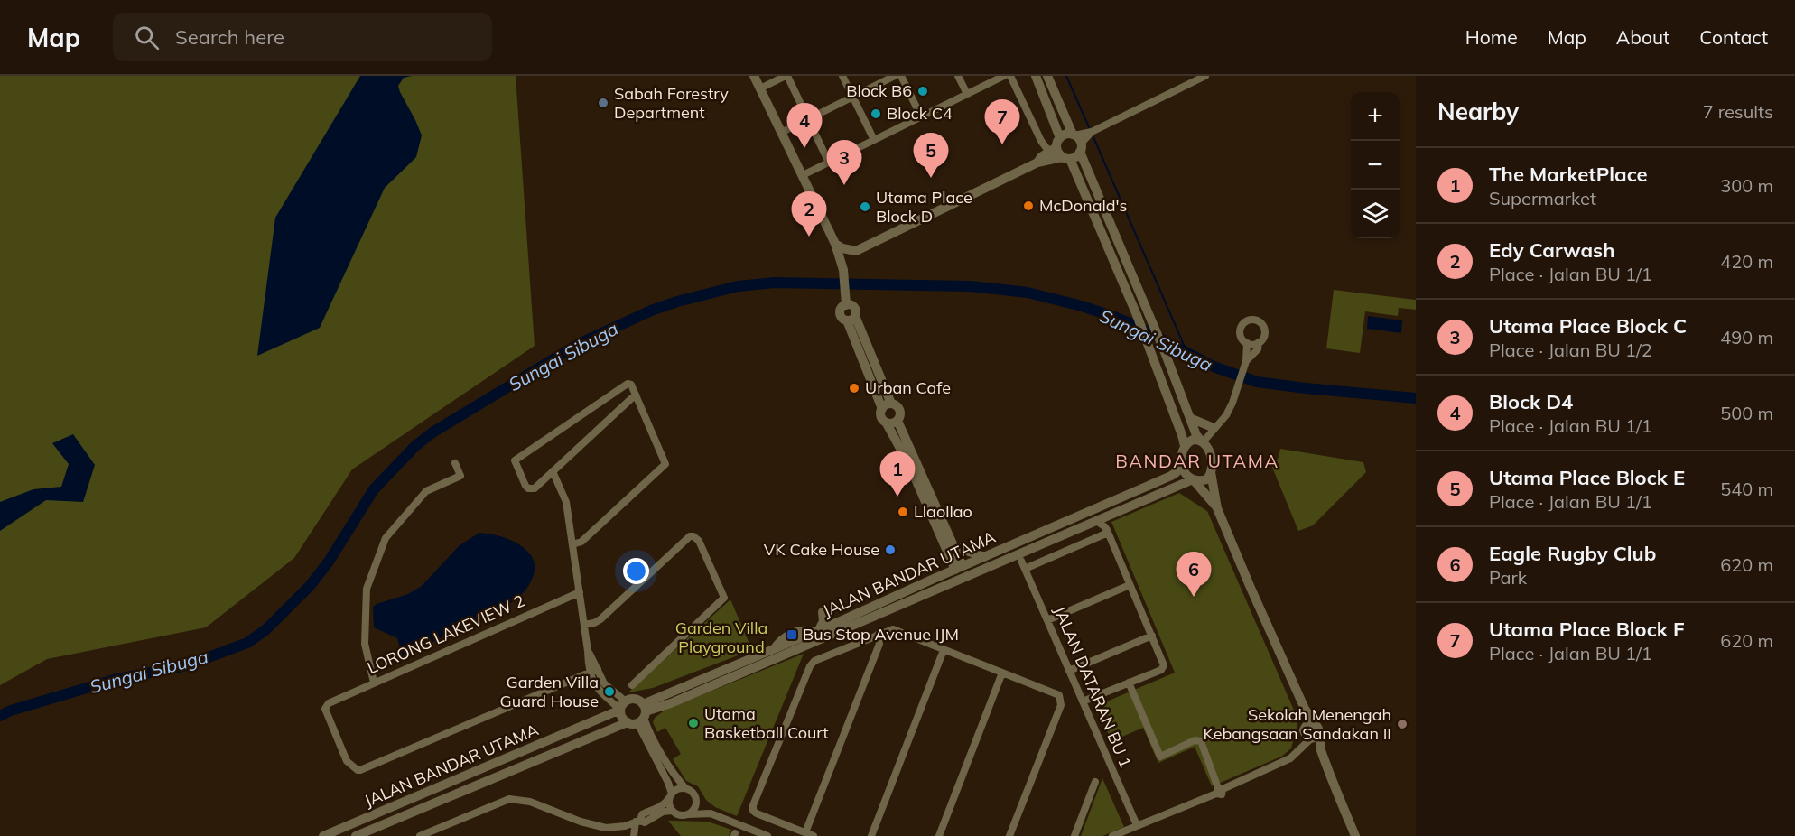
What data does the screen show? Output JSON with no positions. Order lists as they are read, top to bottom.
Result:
{
  "streets": {
    "street": ["JALAN BANDAR UTAMA", "LORONG LAKEVIEW 2", "JALAN DATARAN BU 1"]
  },
  "districts": ["BANDAR UTAMA"],
  "water": ["Sungai Sibuga"],
  "parks": ["Garden Villa Playground"],
  "places": {
    "other": [
      "Block B6",
      "Sabah Forestry Department",
      "Block C4",
      "McDonald's",
      "Utama Place Block D",
      "Urban Cafe",
      "Llaollao",
      "VK Cake House",
      "Garden Villa Guard House",
      "Utama Basketball Court",
      "Sekolah Menengah Kebangsaan Sandakan II"
    ],
    "transit": ["Bus Stop Avenue IJM"]
  },
  "page": {
    "header": "Map",
    "search": "Search here",
    "nav": [
      "Home",
      "Map",
      "About",
      "Contact"
    ],
    "heading": ["Nearby", "7 results"],
    "map_buttons": ["+", "−"],
    "pins": [
      "7",
      "4",
      "5",
      "3",
      "2",
      "1",
      "6"
    ],
    "list": [
      {
        "mark": "1",
        "name": "The MarketPlace",
        "note": "Supermarket",
        "value": "300 m"
      },
      {
        "mark": "2",
        "name": "Edy Carwash",
        "note": "Place · Jalan BU 1/1",
        "value": "420 m"
      },
      {
        "mark": "3",
        "name": "Utama Place Block C",
        "note": "Place · Jalan BU 1/2",
        "value": "490 m"
      },
      {
        "mark": "4",
        "name": "Block D4",
        "note": "Place · Jalan BU 1/1",
        "value": "500 m"
      },
      {
        "mark": "5",
        "name": "Utama Place Block E",
        "note": "Place · Jalan BU 1/1",
        "value": "540 m"
      },
      {
        "mark": "6",
        "name": "Eagle Rugby Club",
        "note": "Park",
        "value": "620 m"
      },
      {
        "mark": "7",
        "name": "Utama Place Block F",
        "note": "Place · Jalan BU 1/1",
        "value": "620 m"
      }
    ]
  }
}
